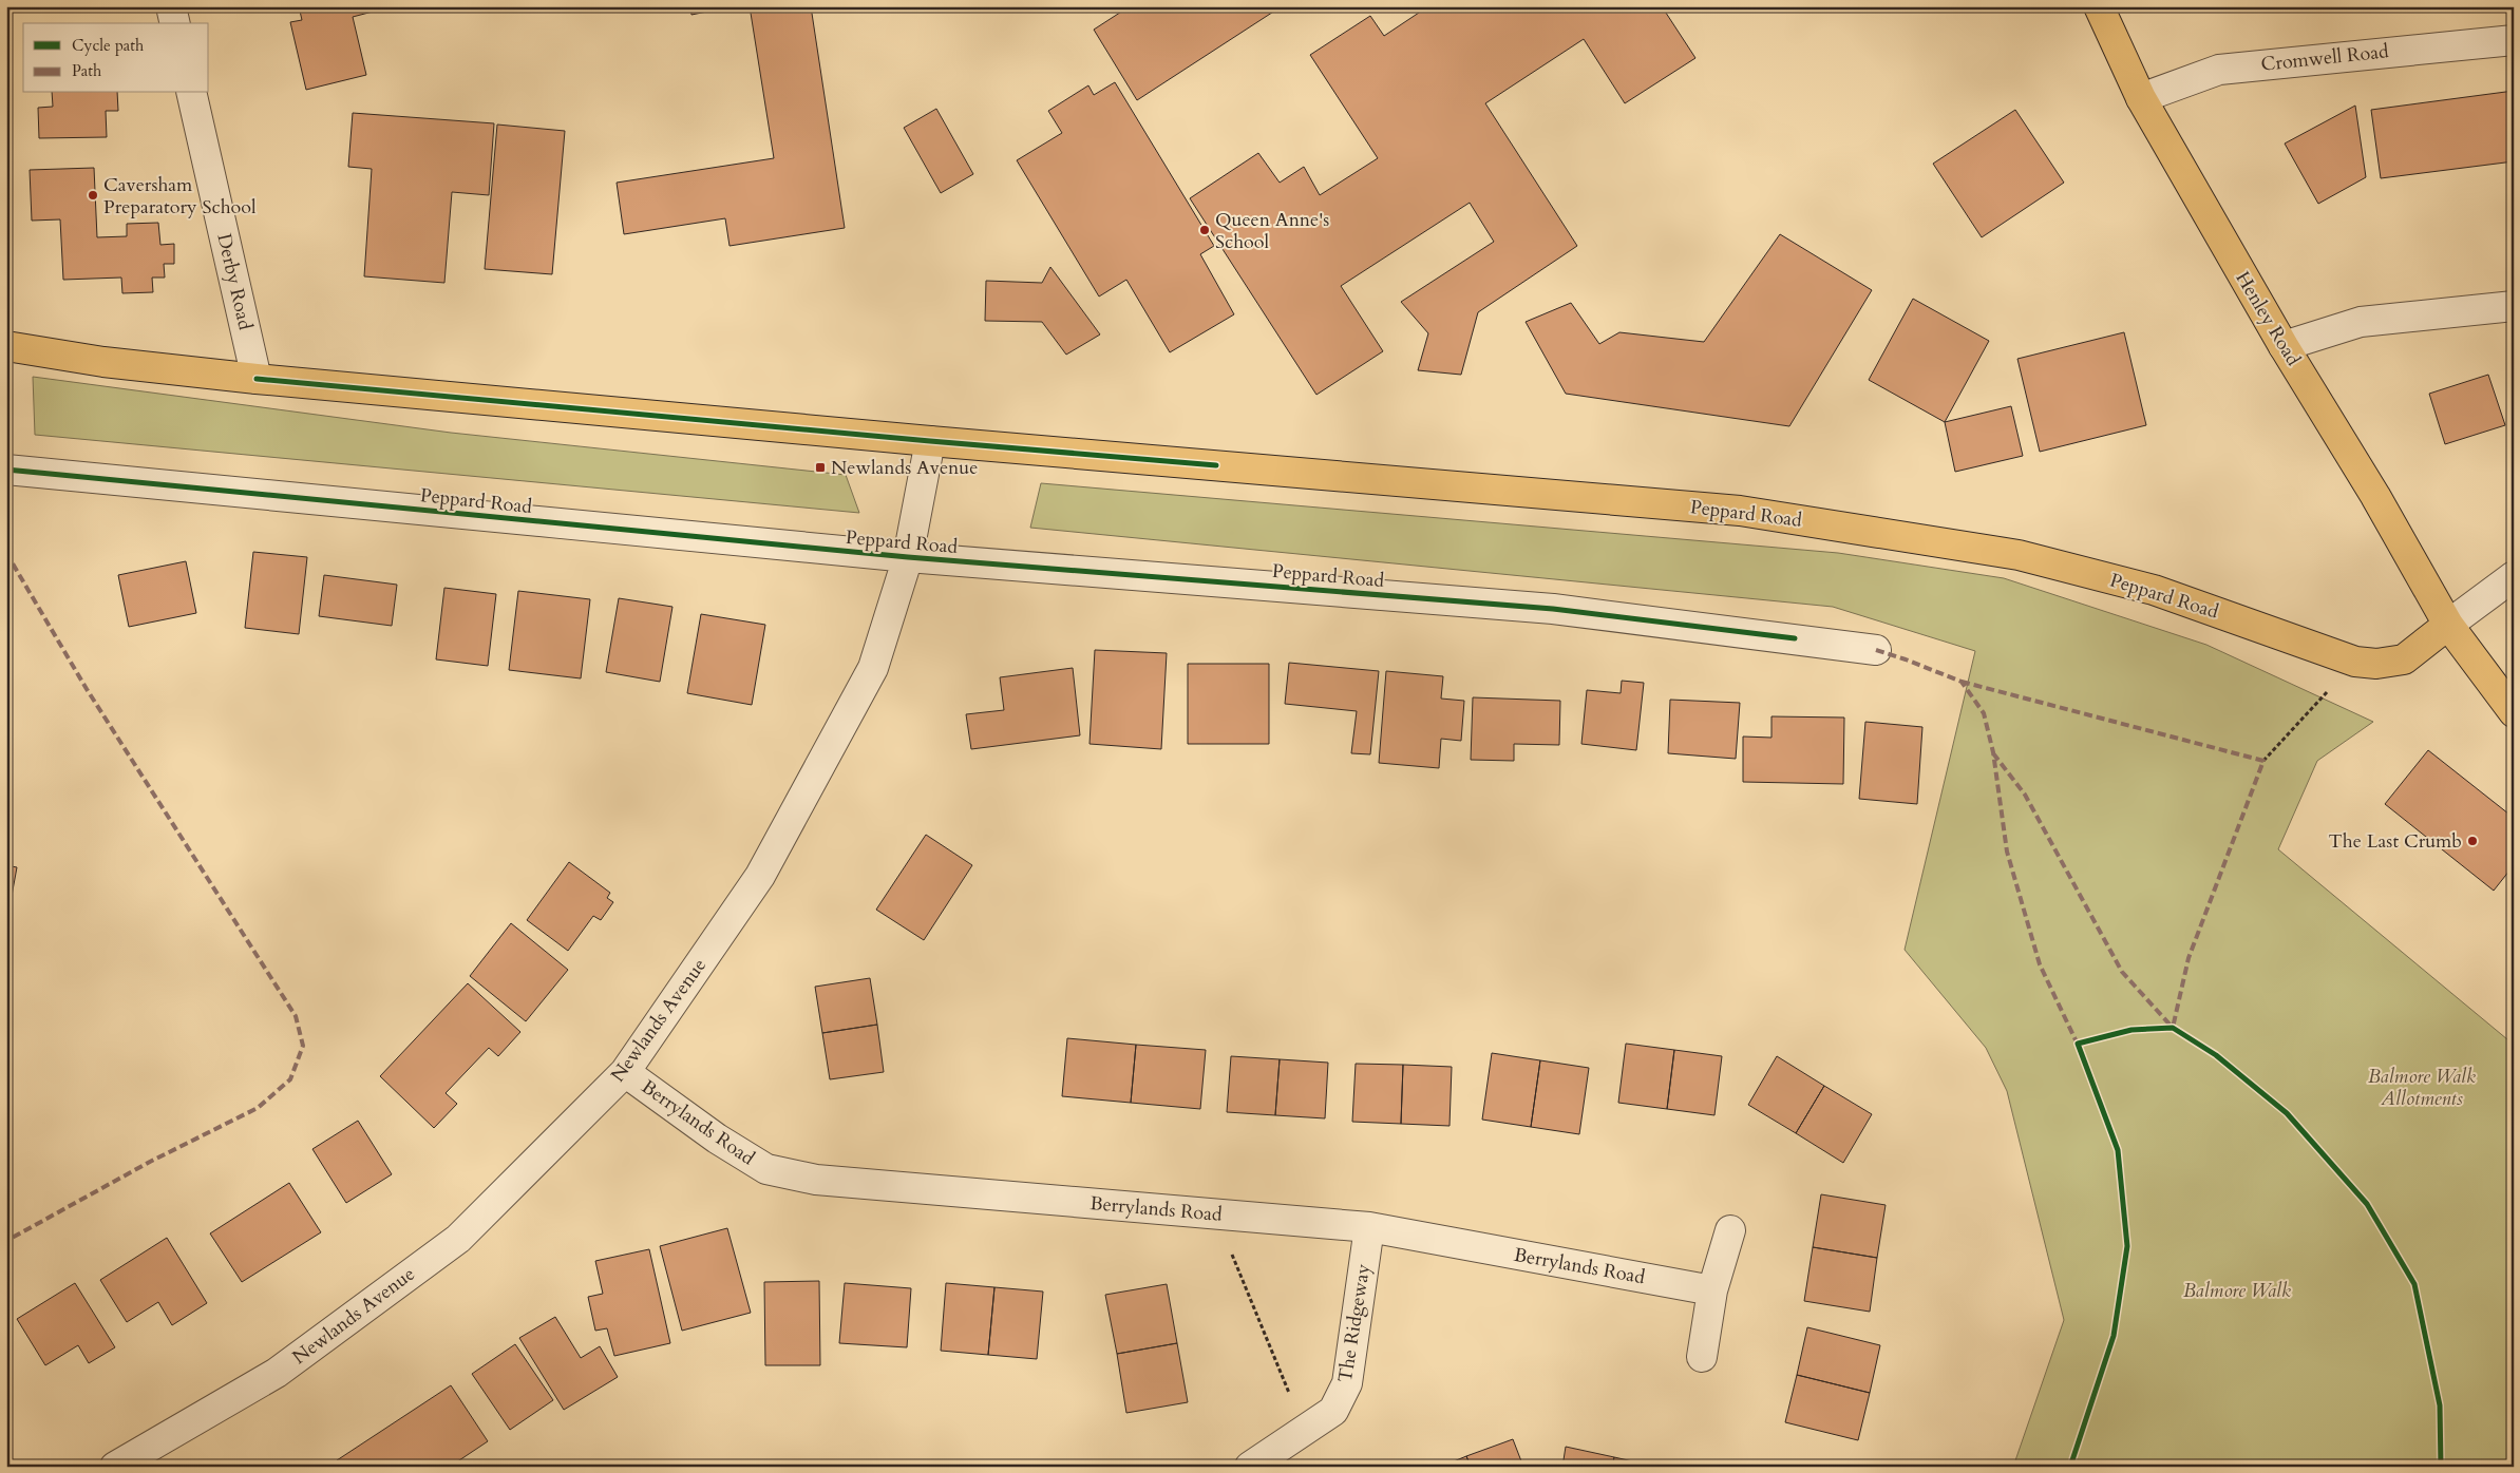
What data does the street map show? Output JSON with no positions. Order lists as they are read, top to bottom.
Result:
{
  "streets": {
    "main road": ["Henley Road", "Peppard Road"],
    "street": [
      "Cromwell Road",
      "Derby Road",
      "Newlands Avenue",
      "Berrylands Road",
      "The Ridgeway"
    ]
  },
  "crossings": [
    ["Cromwell Road", "Henley Road"],
    ["Derby Road", "Peppard Road"],
    ["Henley Road", "Peppard Road"],
    ["Peppard Road", "Newlands Avenue"],
    ["Newlands Avenue", "Berrylands Road"],
    ["Berrylands Road", "The Ridgeway"]
  ],
  "parks": ["Balmore Walk Allotments", "Balmore Walk"],
  "places": {
    "other": ["Caversham Preparatory School", "Queen Anne's School", "The Last Crumb"],
    "transit": ["Newlands Avenue"]
  },
  "legend": ["Cycle path", "Path"]
}
